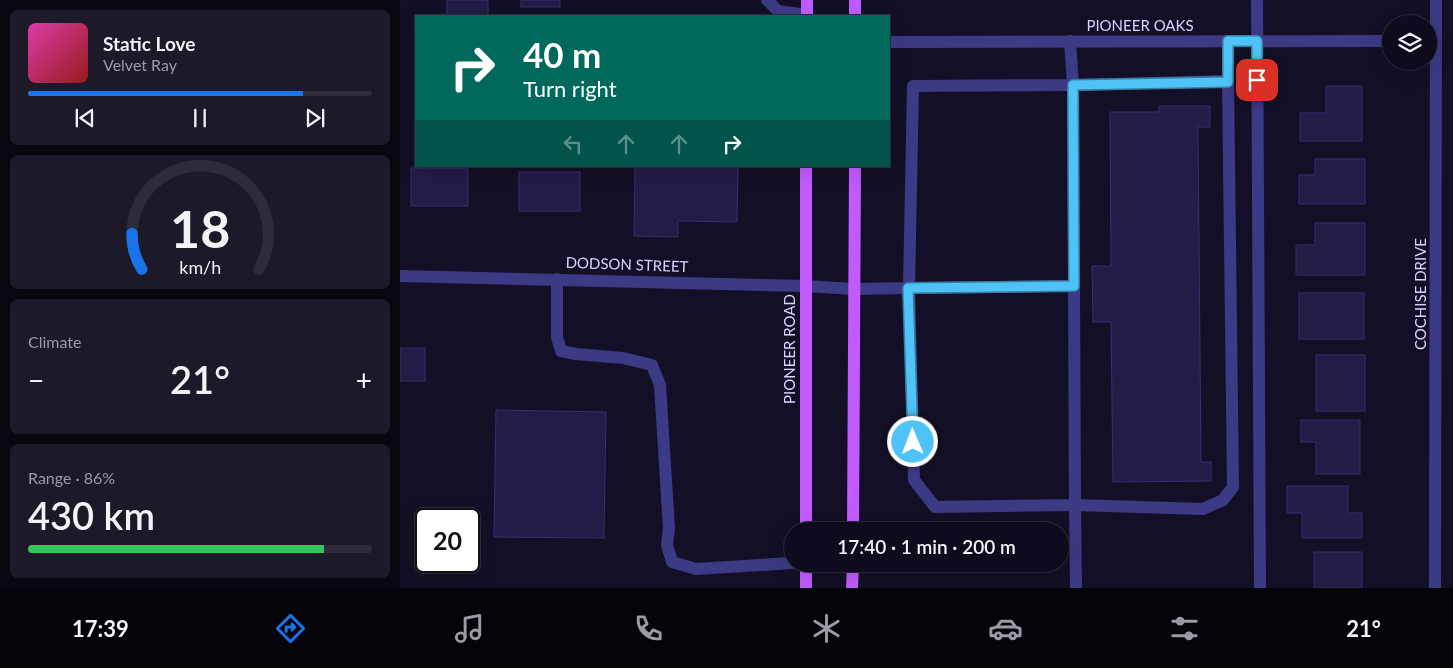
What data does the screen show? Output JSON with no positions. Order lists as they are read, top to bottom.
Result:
{
  "streets": {
    "main road": ["PIONEER ROAD"],
    "street": ["PIONEER OAKS", "DODSON STREET", "COCHISE DRIVE"]
  },
  "crossings": [
    ["DODSON STREET", "PIONEER ROAD"]
  ],
  "page": {
    "turn": ["40 m", "Turn right"],
    "song": ["Static Love", "Velvet Ray"],
    "tile": [
      "Climate",
      ["Range · 86%", "430 km"]
    ],
    "heat": ["−", "21°", "+"],
    "limit": "20",
    "trip": "17:40 · 1 min · 200 m",
    "tabs": ["17:39", "21°"],
    "gauge": ["18", "km/h"]
  }
}
